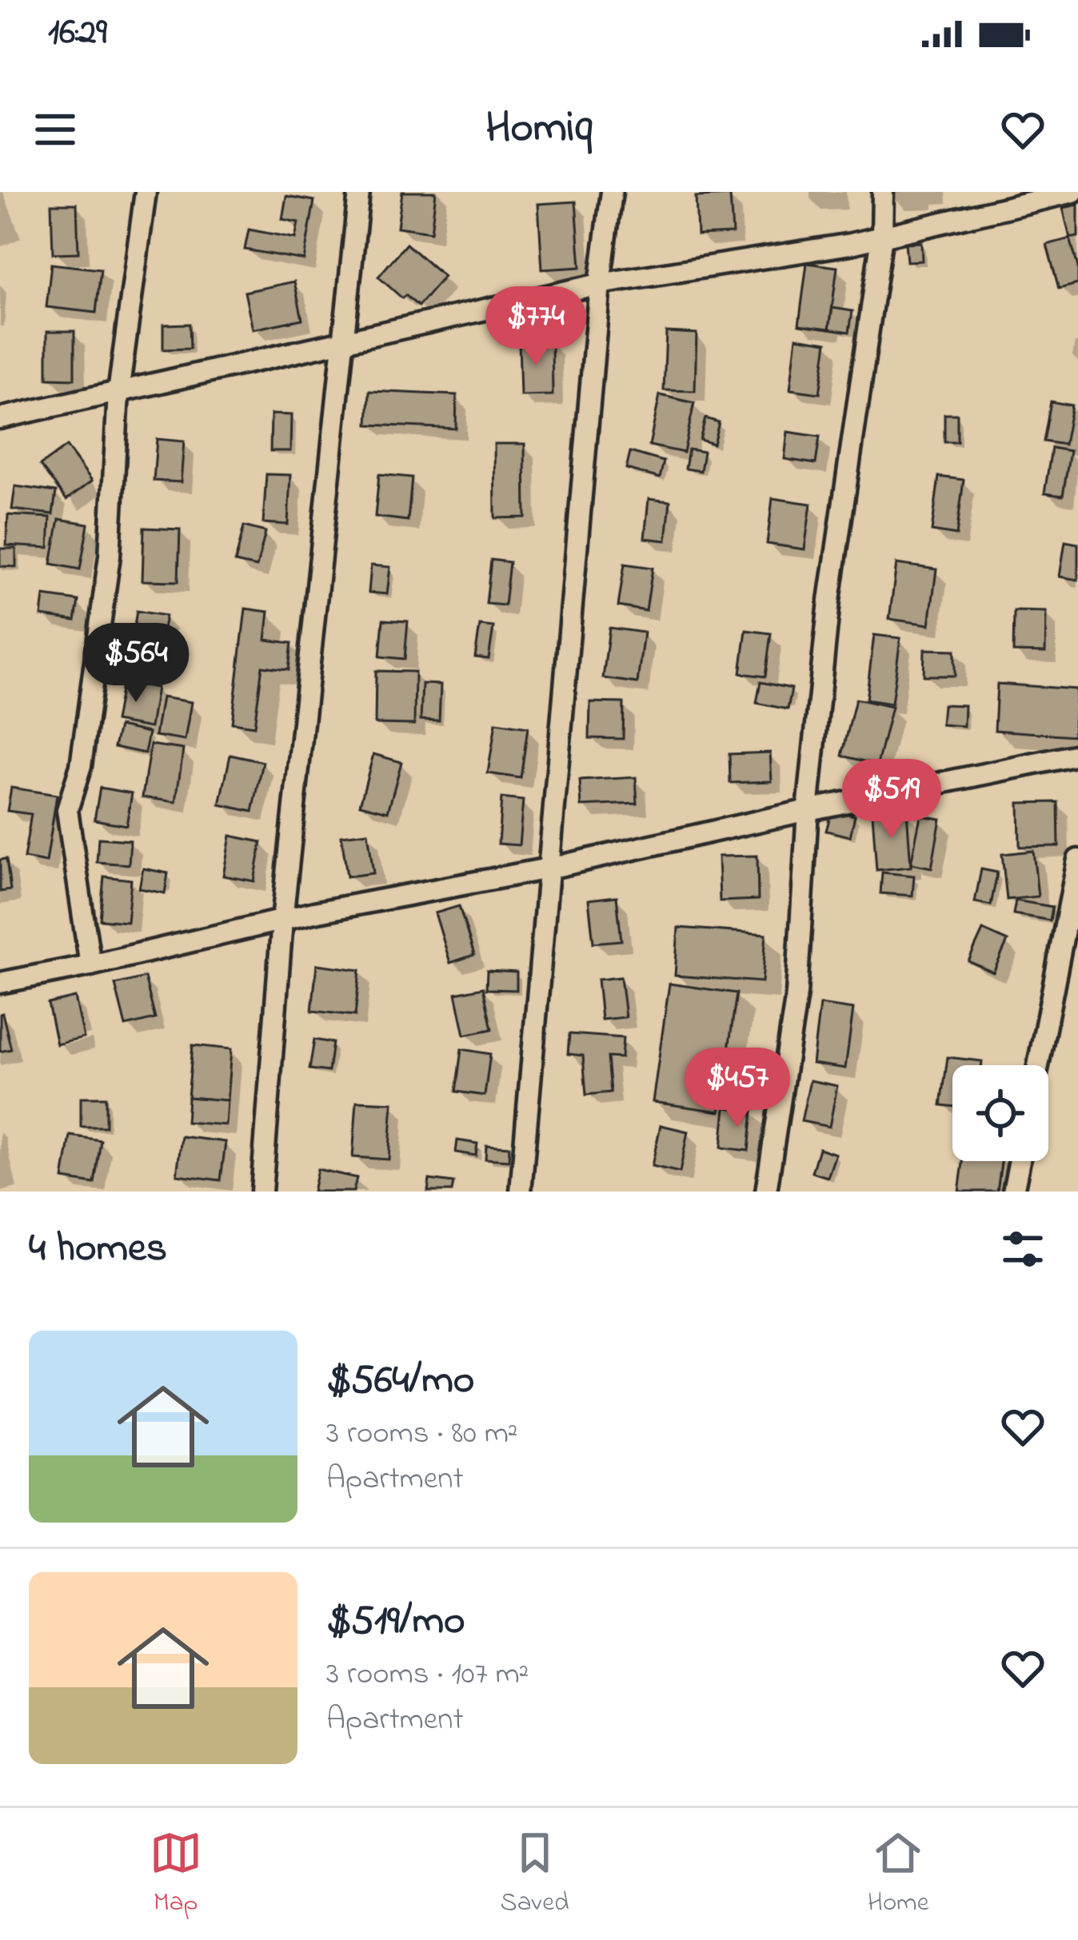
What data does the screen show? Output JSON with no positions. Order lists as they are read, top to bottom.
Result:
{
  "page": {
    "status": "16:29",
    "header": "Homiq",
    "price": [
      "$774",
      "$564",
      "$519",
      "$457"
    ],
    "heading": "4 homes",
    "list": [
      {
        "name": "$564/mo",
        "note": "3 rooms · 80 m² · Apartment"
      },
      {
        "name": "$519/mo",
        "note": "3 rooms · 107 m² · Apartment"
      }
    ],
    "tabs": ["Map", "Saved", "Home"]
  }
}
